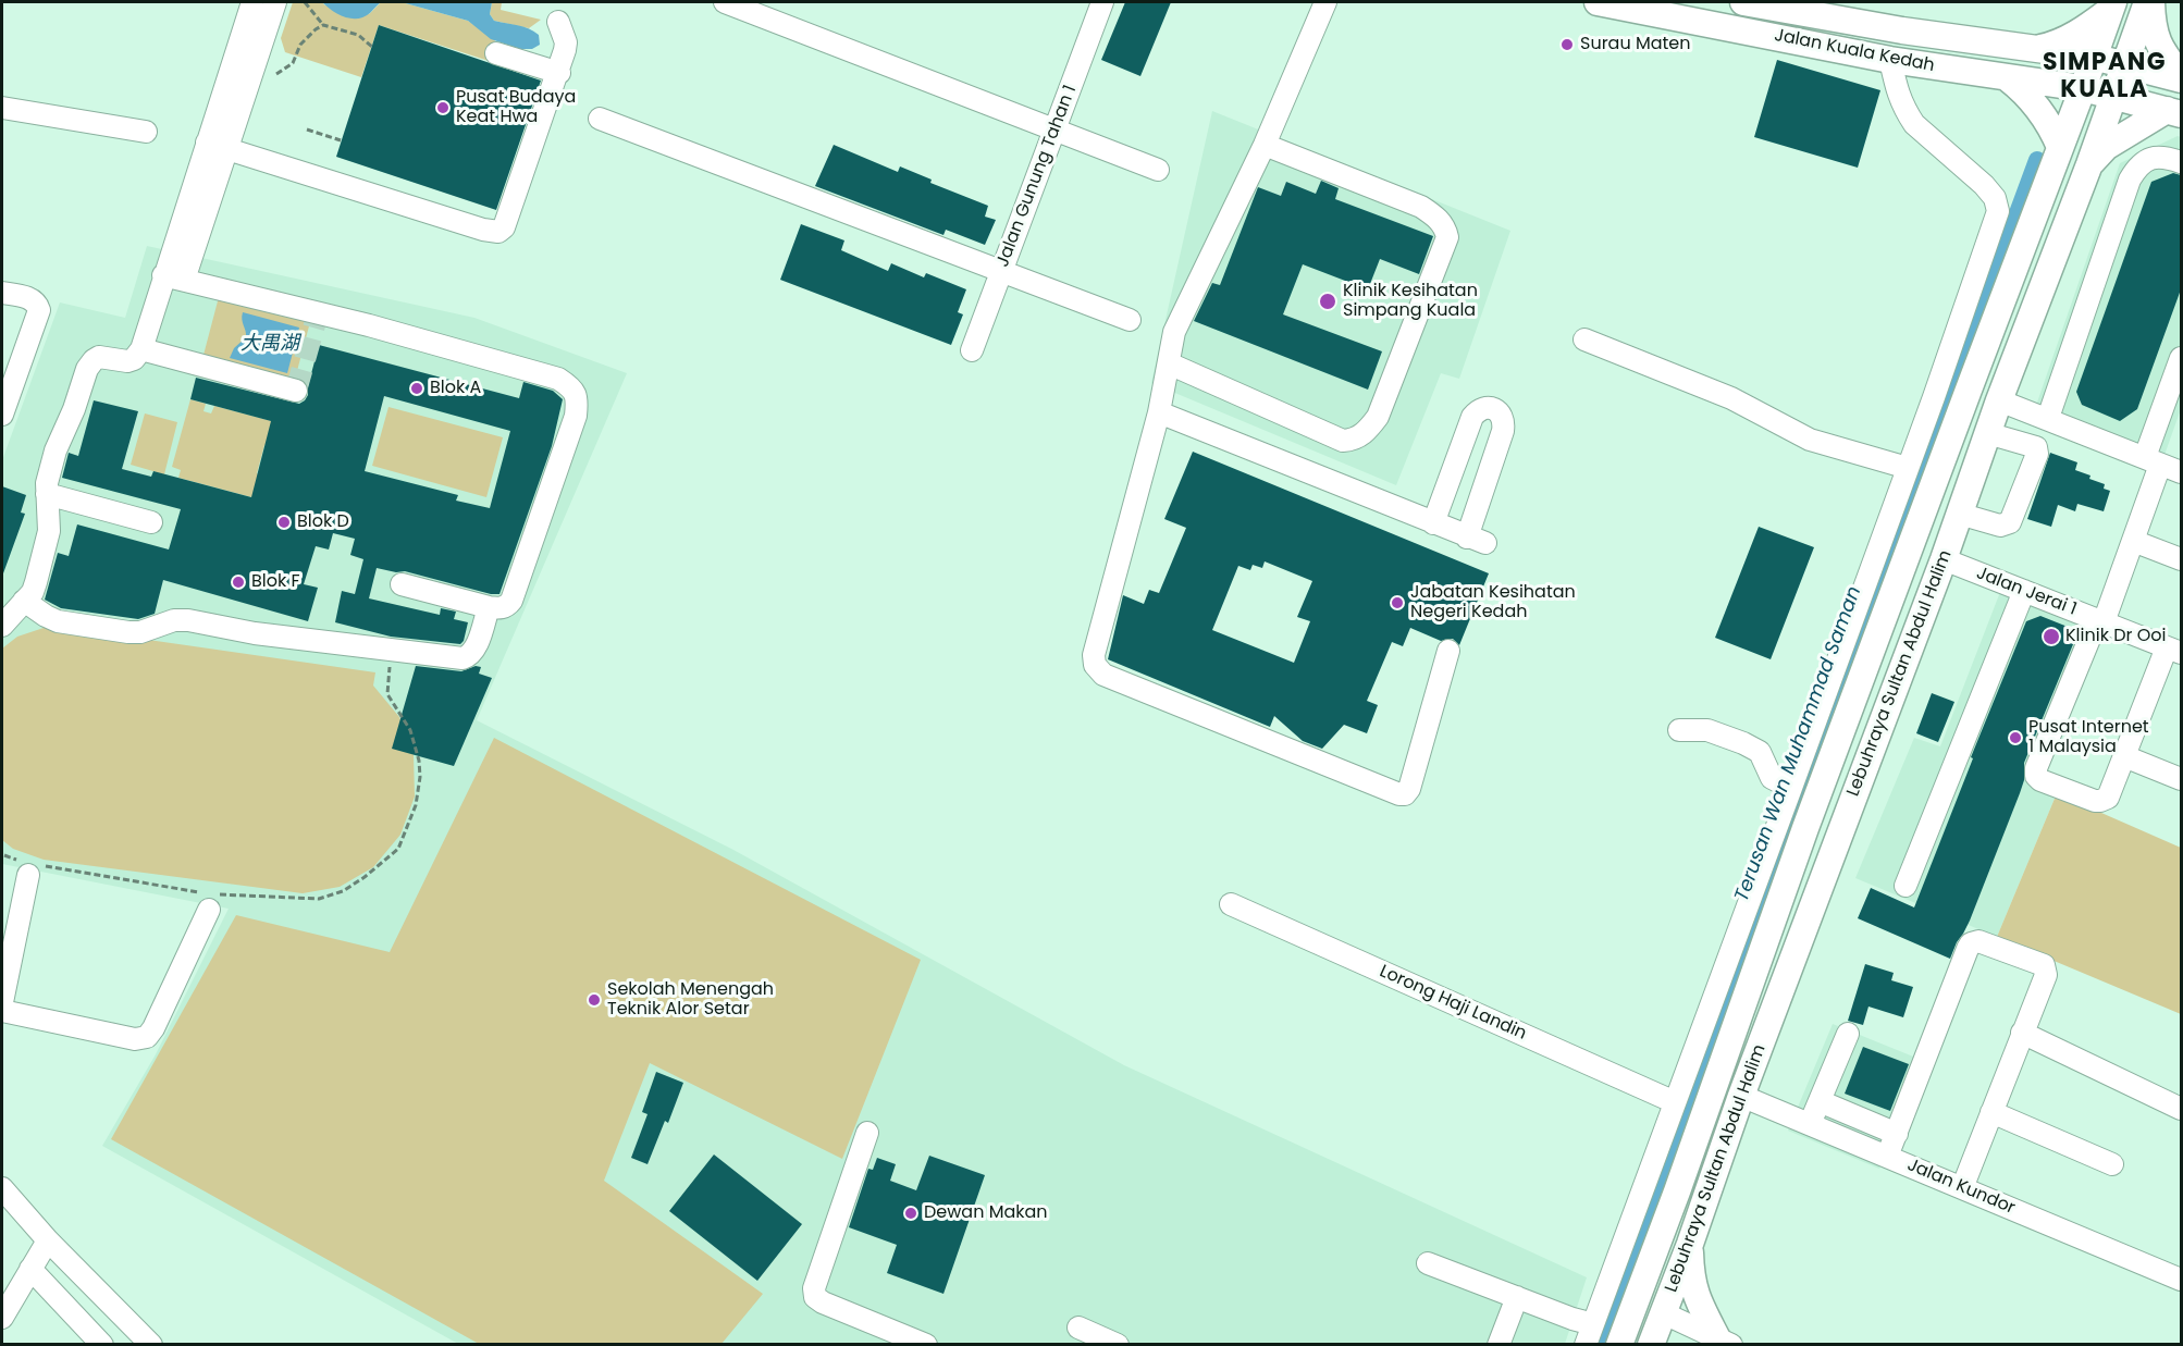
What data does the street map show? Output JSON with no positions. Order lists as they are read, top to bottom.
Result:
{
  "streets": {
    "main road": ["Jalan Kuala Kedah", "Lebuhraya Sultan Abdul Halim"],
    "street": [
      "Jalan Gunung Tahan 1",
      "Jalan Jerai 1",
      "Lorong Haji Landin",
      "Jalan Kundor"
    ]
  },
  "crossings": [
    ["Jalan Kuala Kedah", "Lebuhraya Sultan Abdul Halim"],
    ["Jalan Jerai 1", "Lebuhraya Sultan Abdul Halim"],
    ["Lebuhraya Sultan Abdul Halim", "Jalan Kundor"]
  ],
  "districts": ["SIMPANG KUALA"],
  "water": ["大禺湖", "Terusan Wan Muhammad Saman"],
  "places": [
    "Surau Maten",
    "Pusat Budaya Keat Hwa",
    "Klinik Kesihatan Simpang Kuala",
    "Blok A",
    "Blok D",
    "Blok F",
    "Jabatan Kesihatan Negeri Kedah",
    "Klinik Dr Ooi",
    "Pusat Internet 1 Malaysia",
    "Sekolah Menengah Teknik Alor Setar",
    "Dewan Makan"
  ]
}
